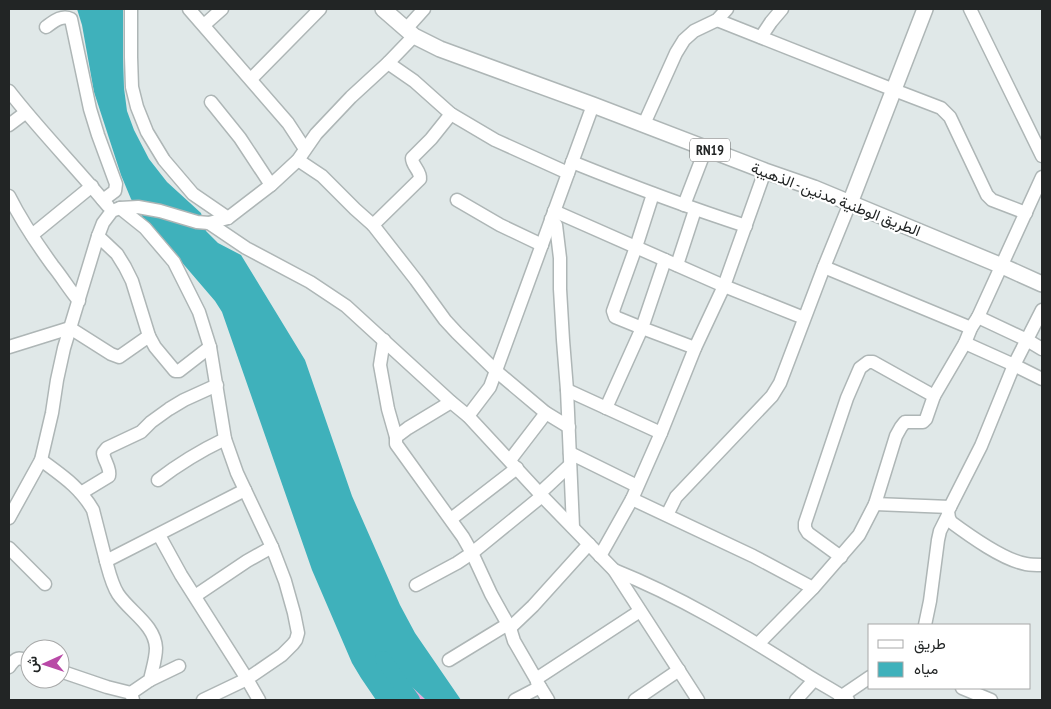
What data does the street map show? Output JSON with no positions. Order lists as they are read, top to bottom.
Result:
{
  "streets": {
    "main road": ["RN19", "الطريق الوطنية مدنين - الذهيبة"]
  },
  "legend": ["طريق", "مياه"],
  "north": "left"
}
